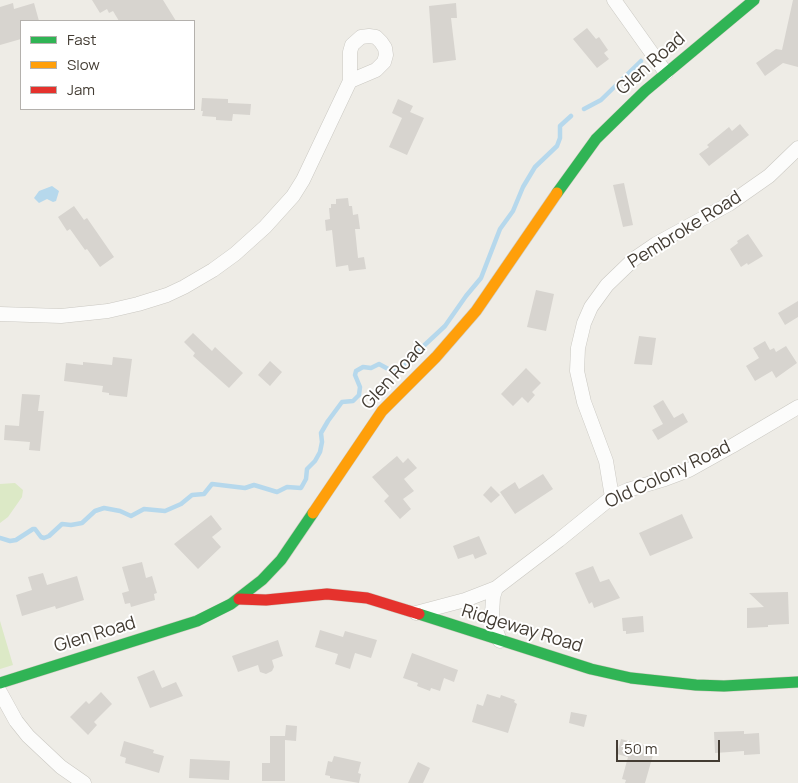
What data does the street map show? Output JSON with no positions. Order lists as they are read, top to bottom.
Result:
{
  "streets": {
    "street": [
      "Glen Road",
      "Pembroke Road",
      "Old Colony Road",
      "Ridgeway Road"
    ]
  },
  "crossings": [
    ["Glen Road", "Ridgeway Road"],
    ["Pembroke Road", "Old Colony Road"],
    ["Old Colony Road", "Ridgeway Road"]
  ],
  "legend": ["Fast", "Slow", "Jam"],
  "scale_bar": "50 m"
}
